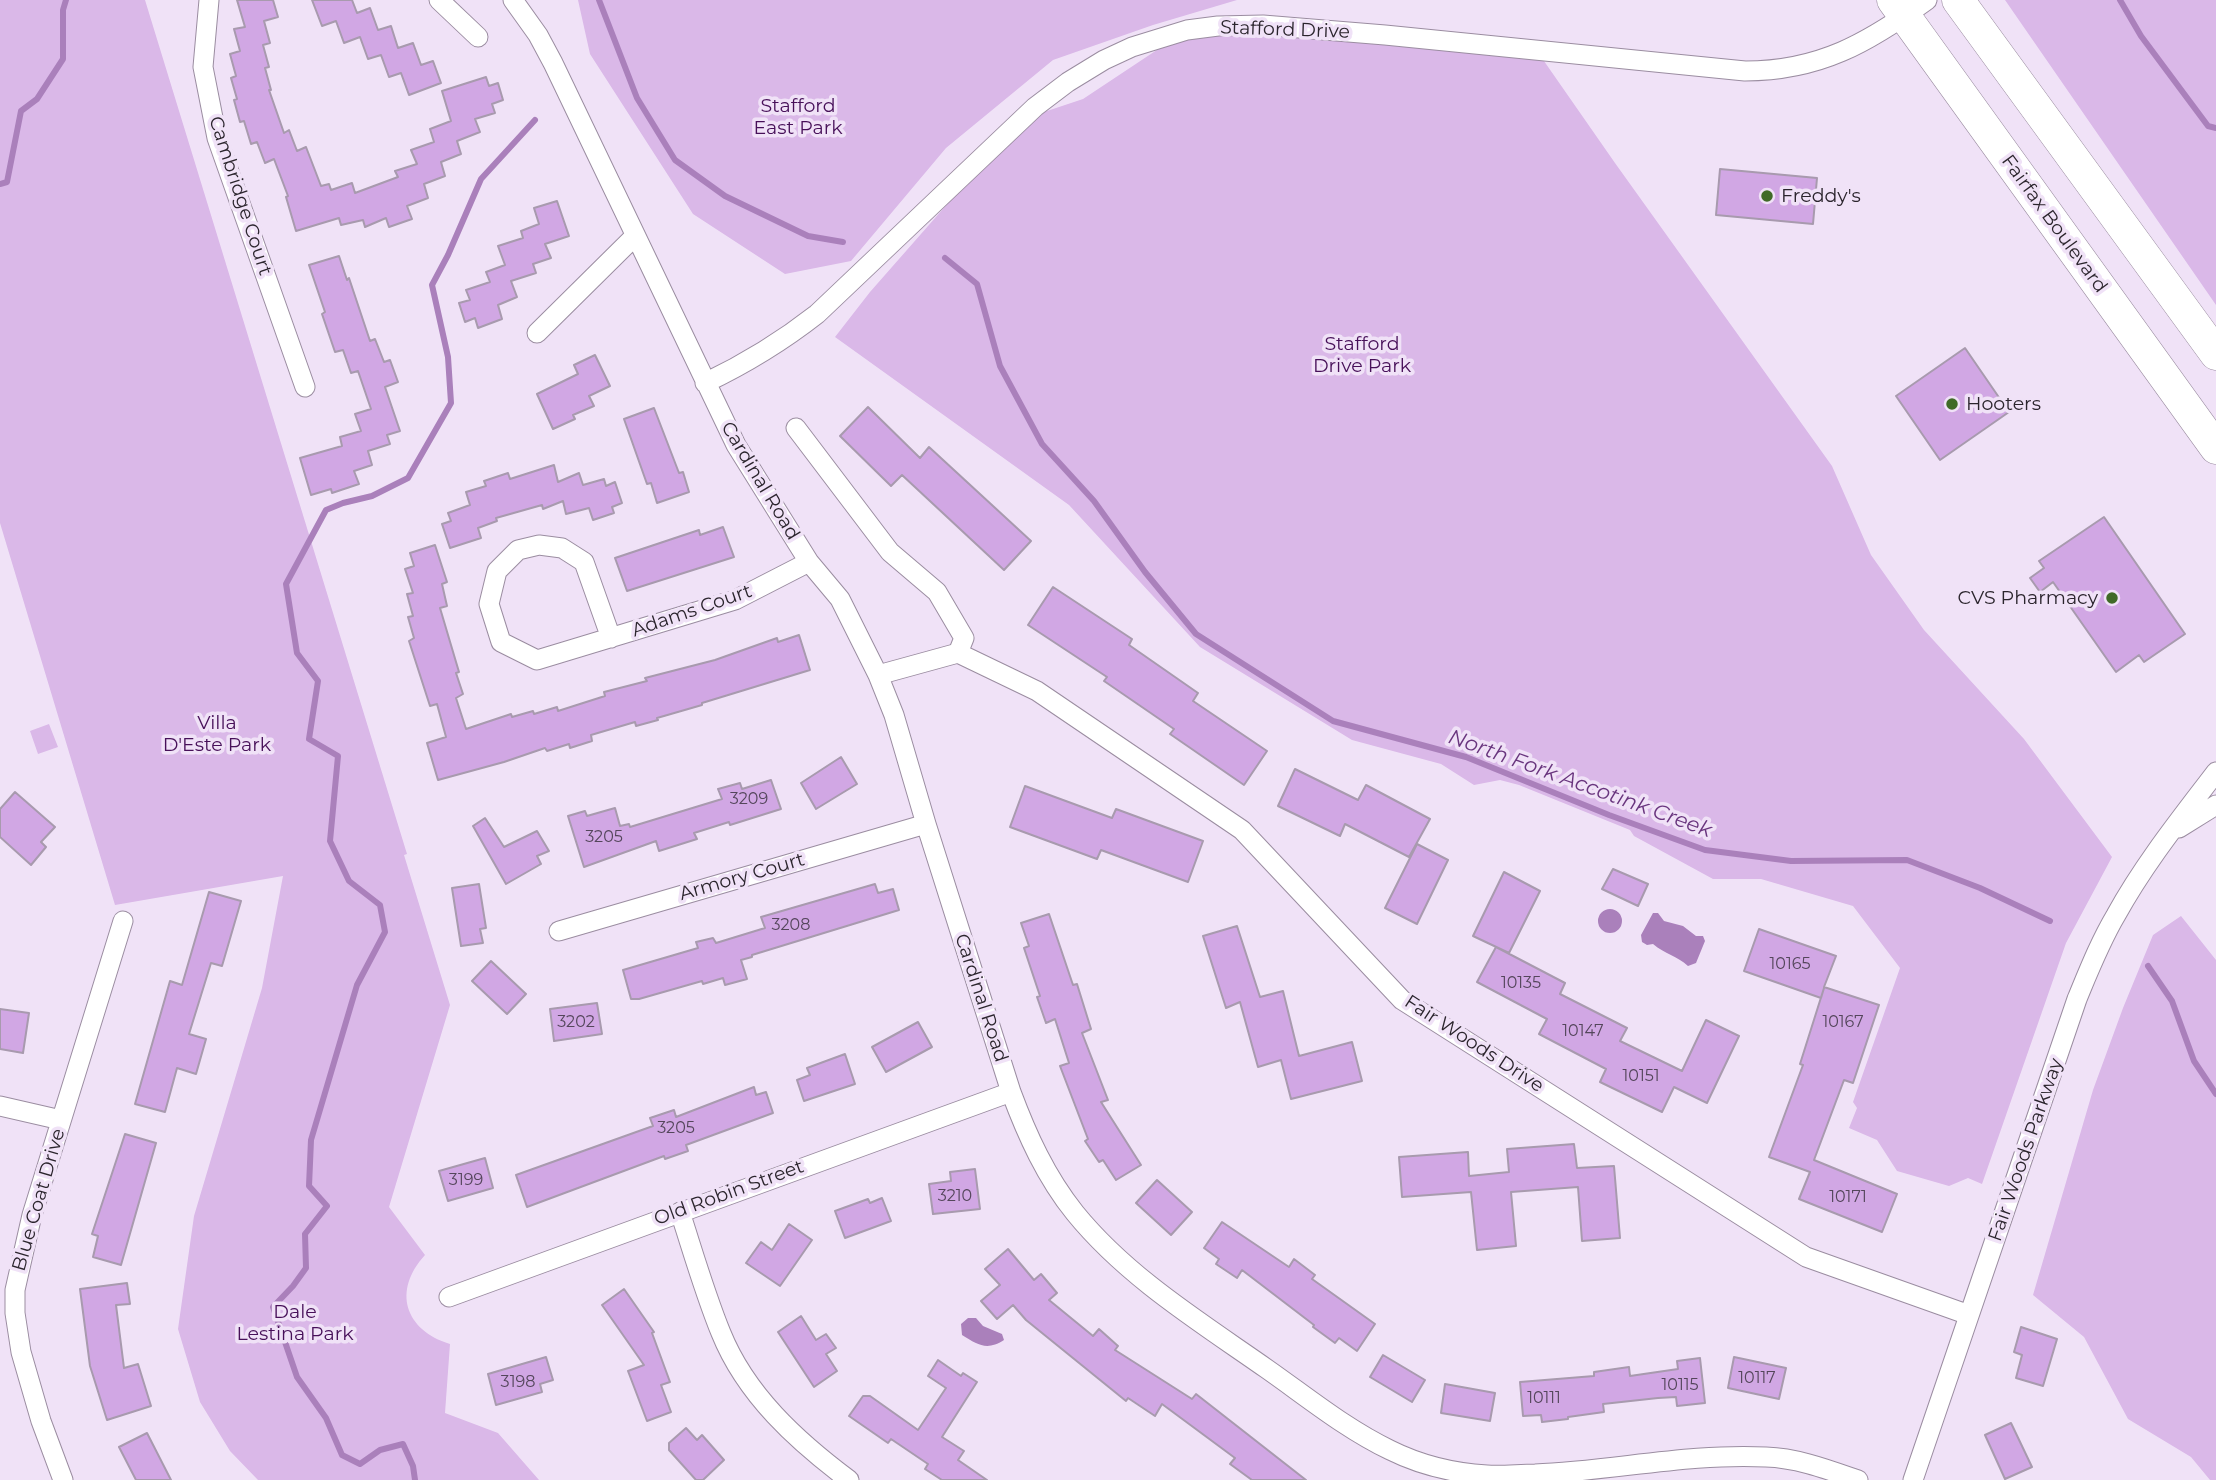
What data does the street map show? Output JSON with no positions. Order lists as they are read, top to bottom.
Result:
{
  "streets": {
    "main road": ["Fairfax Boulevard"],
    "street": [
      "Stafford Drive",
      "Cambridge Court",
      "Cardinal Road",
      "Adams Court",
      "Armory Court",
      "Fair Woods Drive",
      "Fair Woods Parkway",
      "Old Robin Street",
      "Blue Coat Drive"
    ]
  },
  "crossings": [
    ["Stafford Drive", "Fairfax Boulevard"],
    ["Stafford Drive", "Cardinal Road"],
    ["Cardinal Road", "Adams Court"],
    ["Cardinal Road", "Armory Court"],
    ["Cardinal Road", "Old Robin Street"],
    ["Fair Woods Drive", "Fair Woods Parkway"]
  ],
  "water": ["North Fork Accotink Creek"],
  "parks": [
    "Stafford East Park",
    "Stafford Drive Park",
    "Villa D'Este Park",
    "Dale Lestina Park"
  ],
  "places": ["Freddy's", "Hooters", "CVS Pharmacy"],
  "house_numbers": [
    "3209",
    "3205",
    "3208",
    "10165",
    "10135",
    "3202",
    "10167",
    "10147",
    "10151",
    "3205",
    "3199",
    "3210",
    "10171",
    "10117",
    "3198",
    "10115",
    "10111"
  ]
}
